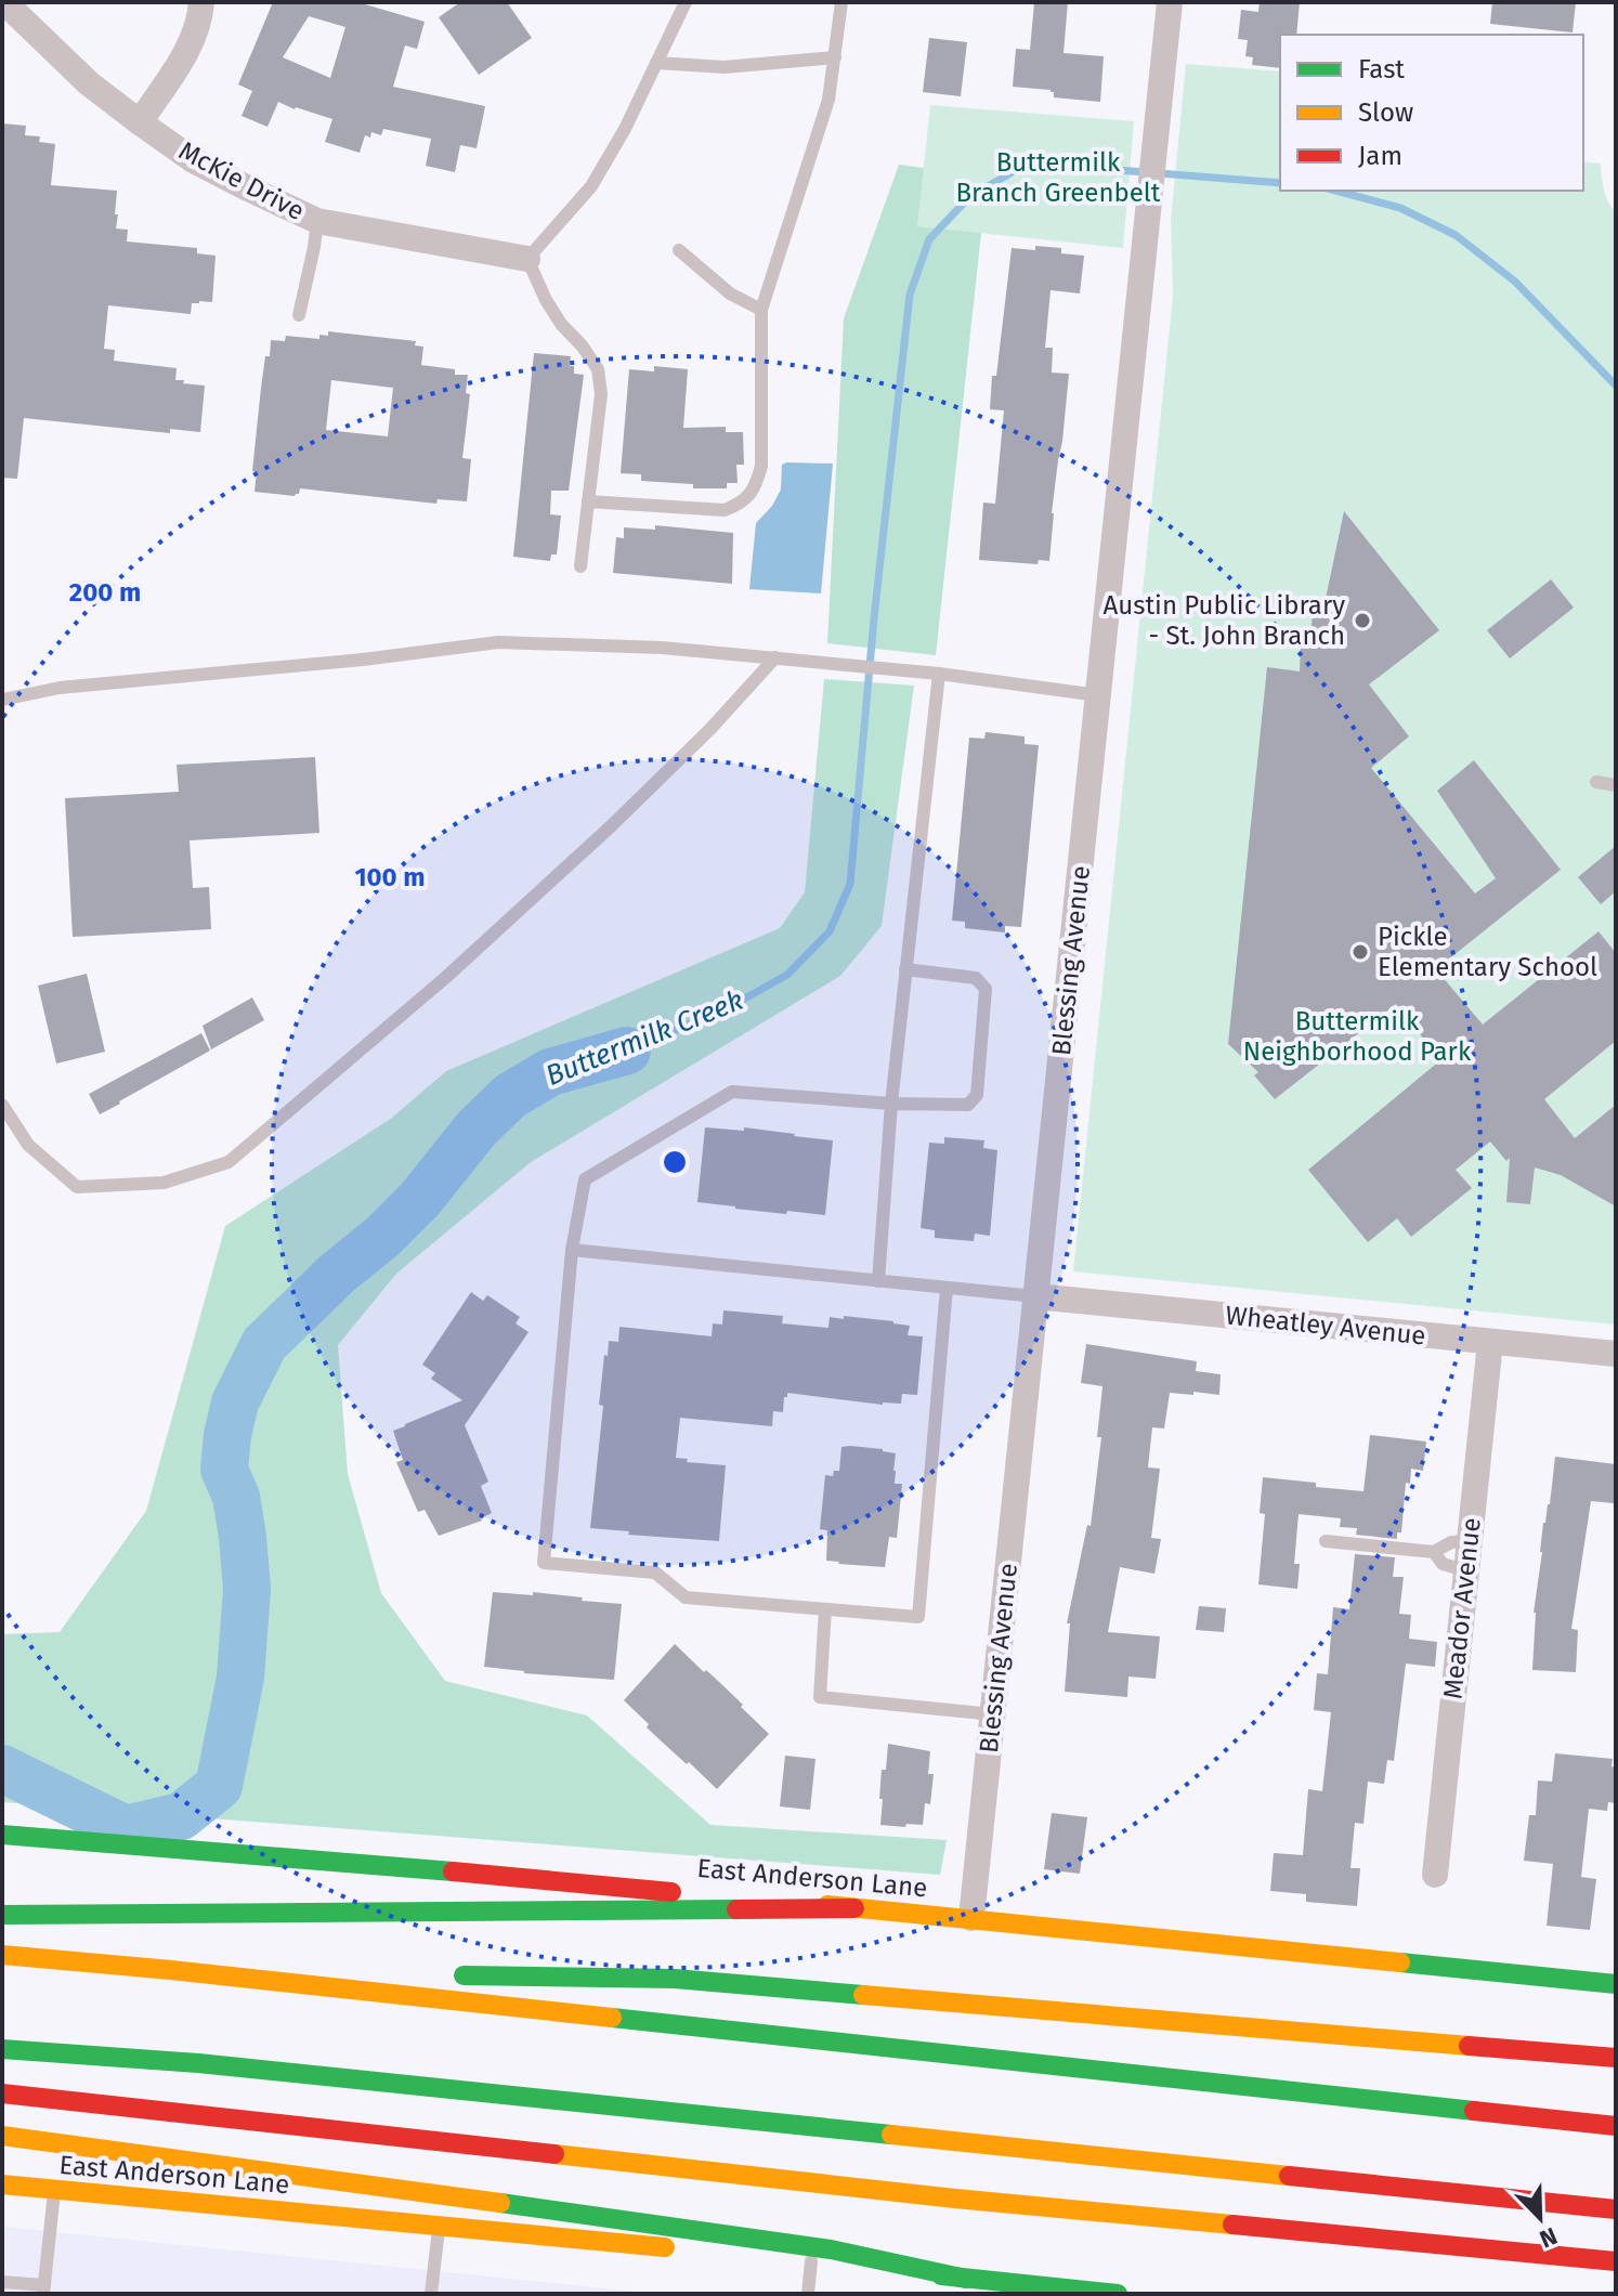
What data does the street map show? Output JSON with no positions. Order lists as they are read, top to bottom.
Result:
{
  "streets": {
    "main road": ["East Anderson Lane"],
    "street": [
      "McKie Drive",
      "Blessing Avenue",
      "Wheatley Avenue",
      "Meador Avenue"
    ]
  },
  "crossings": [
    ["Blessing Avenue", "Wheatley Avenue"],
    ["Blessing Avenue", "East Anderson Lane"],
    ["Wheatley Avenue", "Meador Avenue"]
  ],
  "water": ["Buttermilk Creek"],
  "parks": ["Buttermilk Branch Greenbelt", "Buttermilk Neighborhood Park"],
  "places": ["Austin Public Library - St. John Branch", "Pickle Elementary School"],
  "legend": ["Fast", "Slow", "Jam"],
  "north": "bottom right",
  "rings": ["200 m", "100 m"]
}
